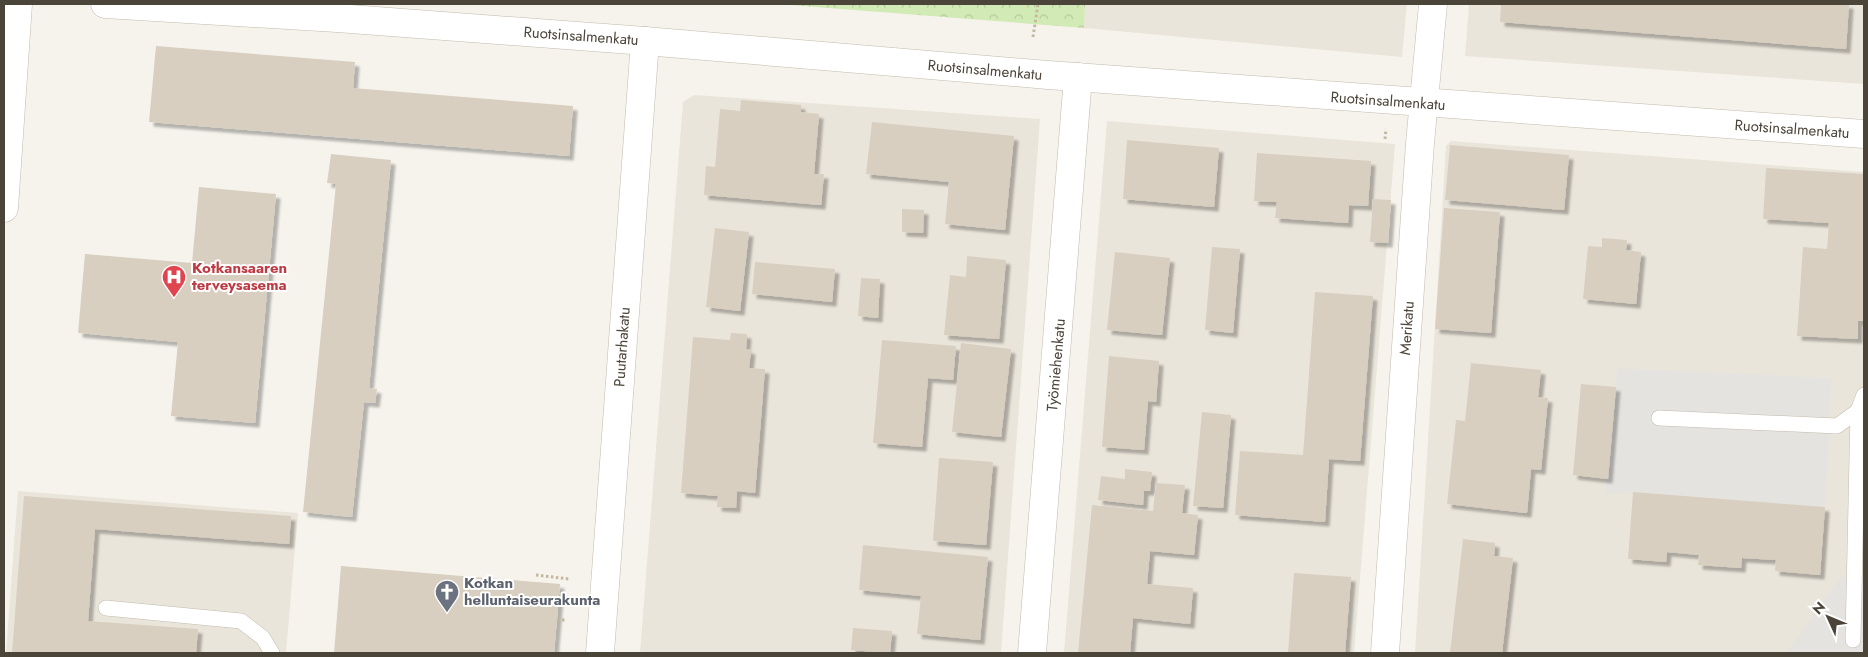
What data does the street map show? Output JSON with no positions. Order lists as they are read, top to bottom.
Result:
{
  "streets": {
    "street": [
      "Ruotsinsalmenkatu",
      "Merikatu",
      "Puutarhakatu",
      "Työmiehenkatu"
    ]
  },
  "crossings": [
    ["Ruotsinsalmenkatu", "Merikatu"],
    ["Ruotsinsalmenkatu", "Puutarhakatu"],
    ["Ruotsinsalmenkatu", "Työmiehenkatu"]
  ],
  "places": {
    "hospital": ["Kotkansaaren terveysasema"],
    "church": ["Kotkan helluntaiseurakunta"]
  },
  "north": "top left"
}
